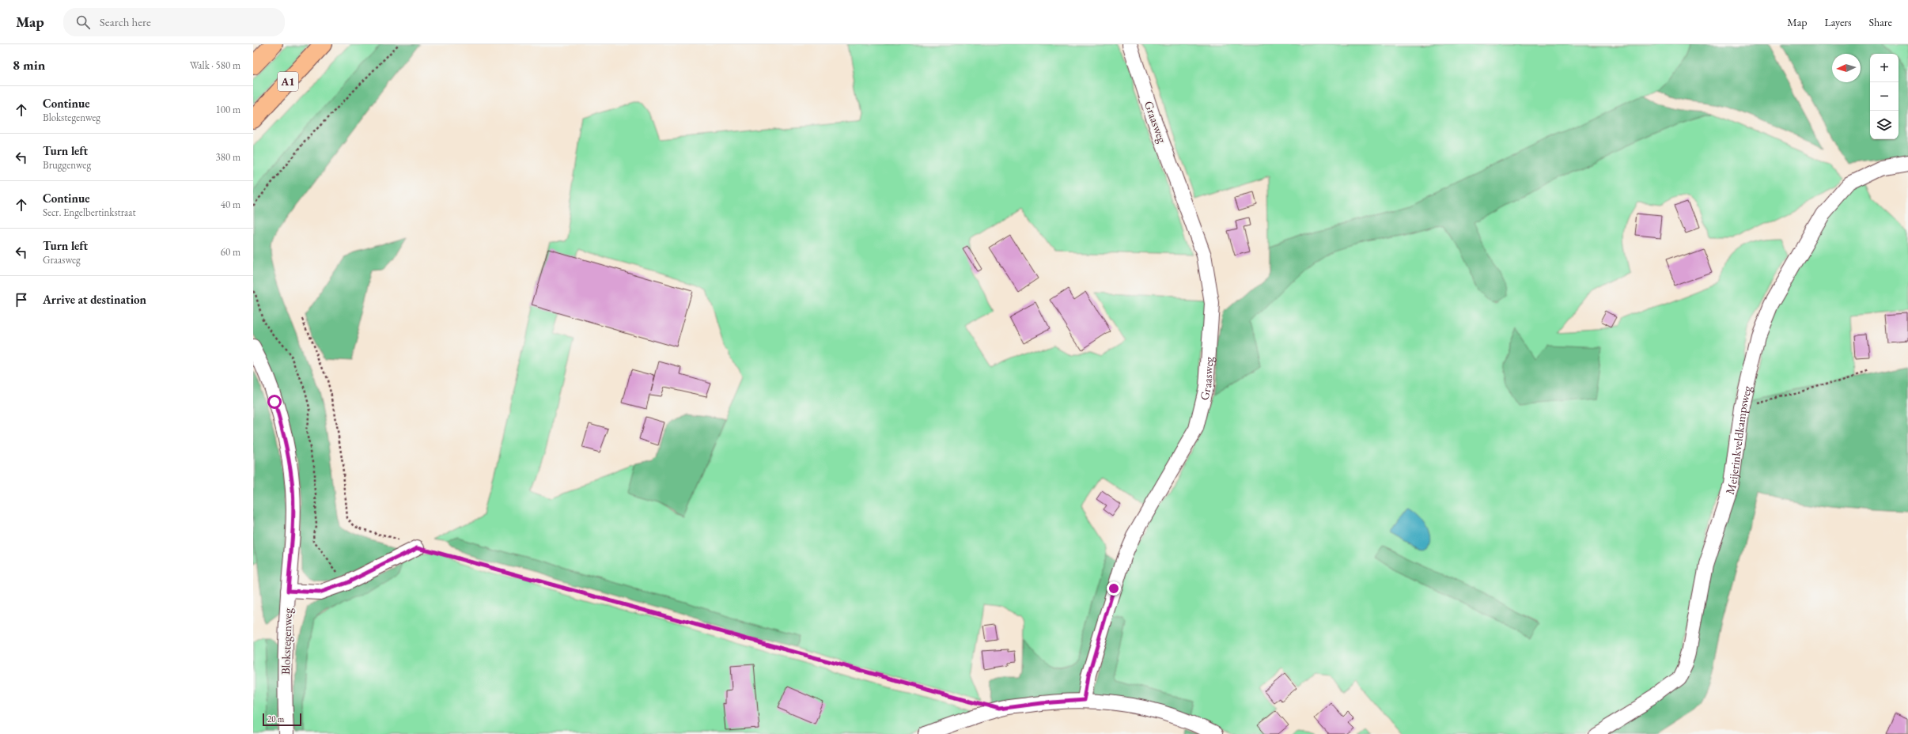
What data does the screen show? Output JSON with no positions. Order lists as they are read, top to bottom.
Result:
{
  "streets": {
    "highway": ["A1"],
    "street": ["Graasweg", "Meijerinkveldkampsweg", "Blokstegenweg"]
  },
  "scale_bar": "20 m",
  "north": "left",
  "page": {
    "header": "Map",
    "search": "Search here",
    "nav": ["Map", "Layers", "Share"],
    "heading": ["8 min", "Walk · 580 m"],
    "map_buttons": ["+", "−"],
    "list": [
      ["Continue", "Blokstegenweg", "100 m"],
      ["Turn left", "Bruggenweg", "380 m"],
      ["Continue", "Secr. Engelbertinkstraat", "40 m"],
      ["Turn left", "Graasweg", "60 m"],
      "Arrive at destination"
    ],
    "scale": "20 m"
  }
}
